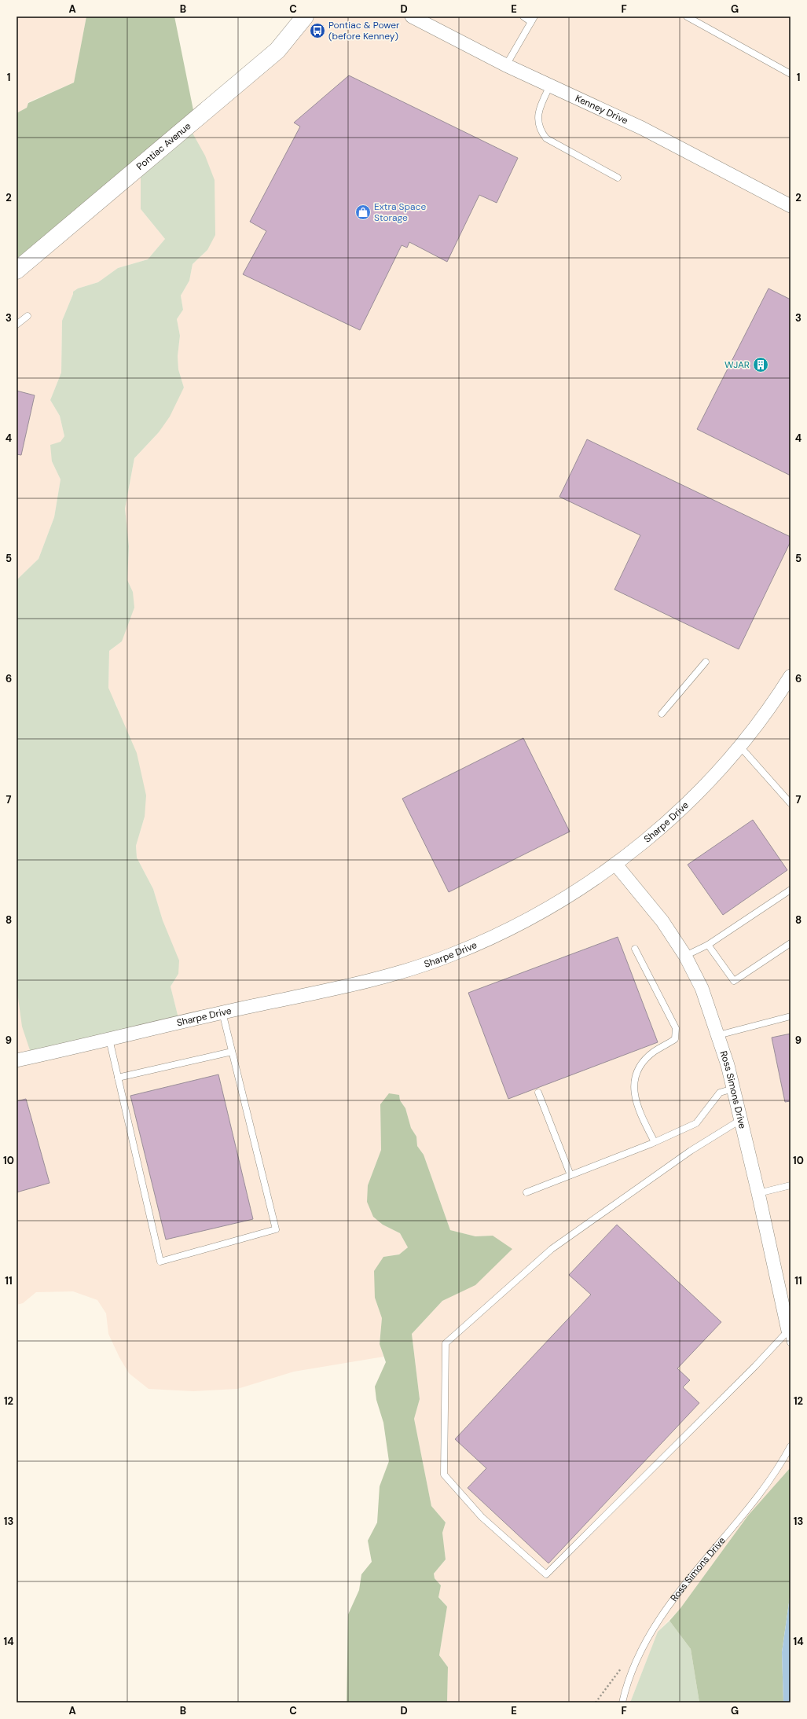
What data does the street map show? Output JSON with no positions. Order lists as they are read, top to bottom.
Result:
{
  "streets": {
    "main road": ["Pontiac Avenue"],
    "street": ["Kenney Drive", "Sharpe Drive", "Ross Simons Drive"]
  },
  "crossings": [
    ["Sharpe Drive", "Ross Simons Drive"]
  ],
  "places": {
    "bus stop": ["Pontiac & Power (before Kenney)"],
    "shop": ["Extra Space Storage"],
    "building": ["WJAR"]
  },
  "grid": {
    "columns": [
      "A",
      "B",
      "C",
      "D",
      "E",
      "F",
      "G"
    ],
    "rows": [
      "1",
      "2",
      "3",
      "4",
      "5",
      "6",
      "7",
      "8",
      "9",
      "10",
      "11",
      "12",
      "13",
      "14"
    ]
  }
}
